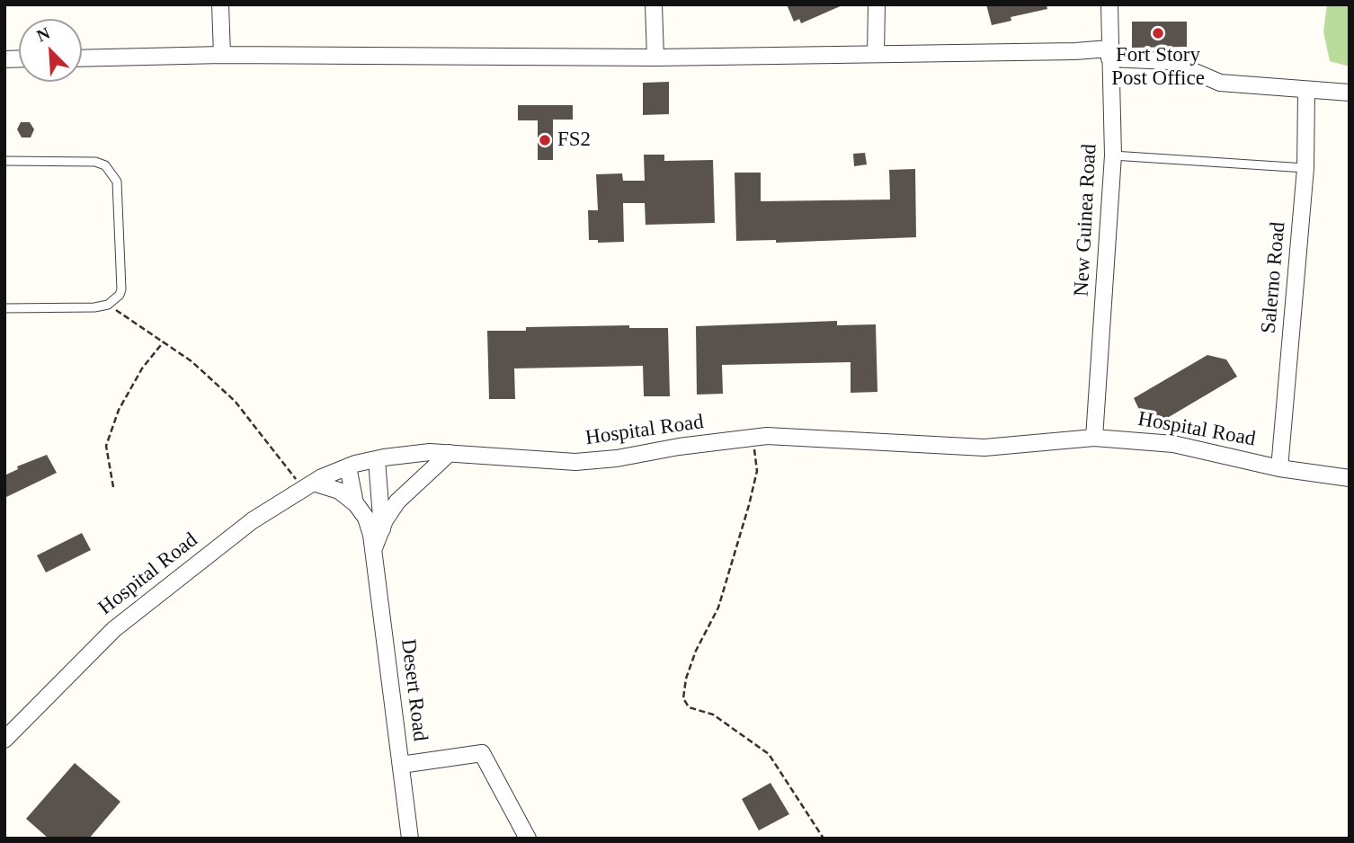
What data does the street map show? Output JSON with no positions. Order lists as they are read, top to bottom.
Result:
{
  "streets": {
    "street": [
      "New Guinea Road",
      "Salerno Road",
      "Hospital Road",
      "Desert Road"
    ]
  },
  "crossings": [
    ["New Guinea Road", "Hospital Road"],
    ["Salerno Road", "Hospital Road"],
    ["Hospital Road", "Desert Road"]
  ],
  "places": ["Fort Story Post Office", "FS2"],
  "north": "top left"
}
